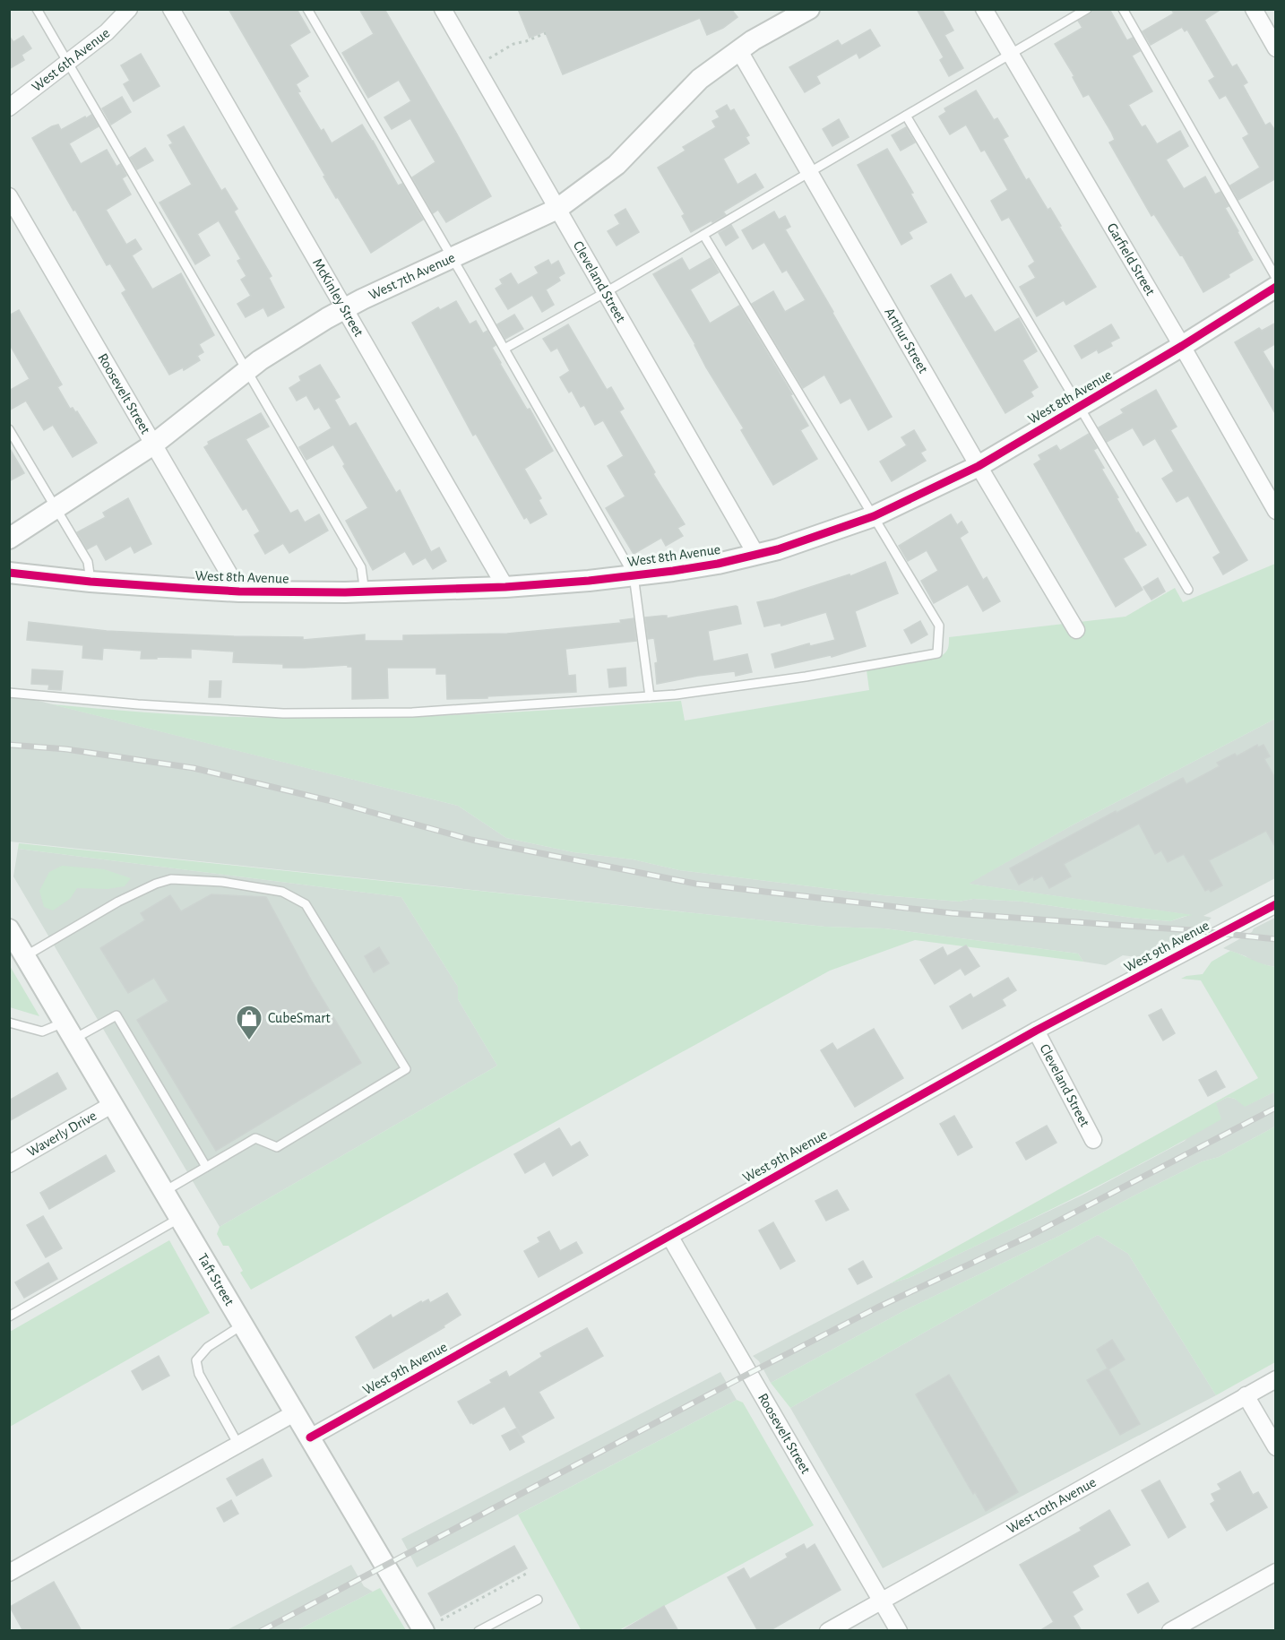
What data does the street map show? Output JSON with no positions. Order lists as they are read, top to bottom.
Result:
{
  "streets": {
    "street": [
      "West 6th Avenue",
      "Garfield Street",
      "West 7th Avenue",
      "Cleveland Street",
      "McKinley Street",
      "Arthur Street",
      "Roosevelt Street",
      "West 8th Avenue",
      "West 9th Avenue",
      "Waverly Drive",
      "Taft Street",
      "West 10th Avenue"
    ]
  },
  "crossings": [
    ["Garfield Street", "West 8th Avenue"],
    ["West 7th Avenue", "Cleveland Street"],
    ["West 7th Avenue", "McKinley Street"],
    ["West 7th Avenue", "Arthur Street"],
    ["West 7th Avenue", "Roosevelt Street"],
    ["Cleveland Street", "West 8th Avenue"],
    ["Cleveland Street", "West 9th Avenue"],
    ["McKinley Street", "West 8th Avenue"],
    ["Arthur Street", "West 8th Avenue"],
    ["Roosevelt Street", "West 8th Avenue"],
    ["Roosevelt Street", "West 9th Avenue"],
    ["Roosevelt Street", "West 10th Avenue"],
    ["West 9th Avenue", "Taft Street"],
    ["Waverly Drive", "Taft Street"]
  ],
  "places": {
    "shop": ["CubeSmart"]
  }
}
